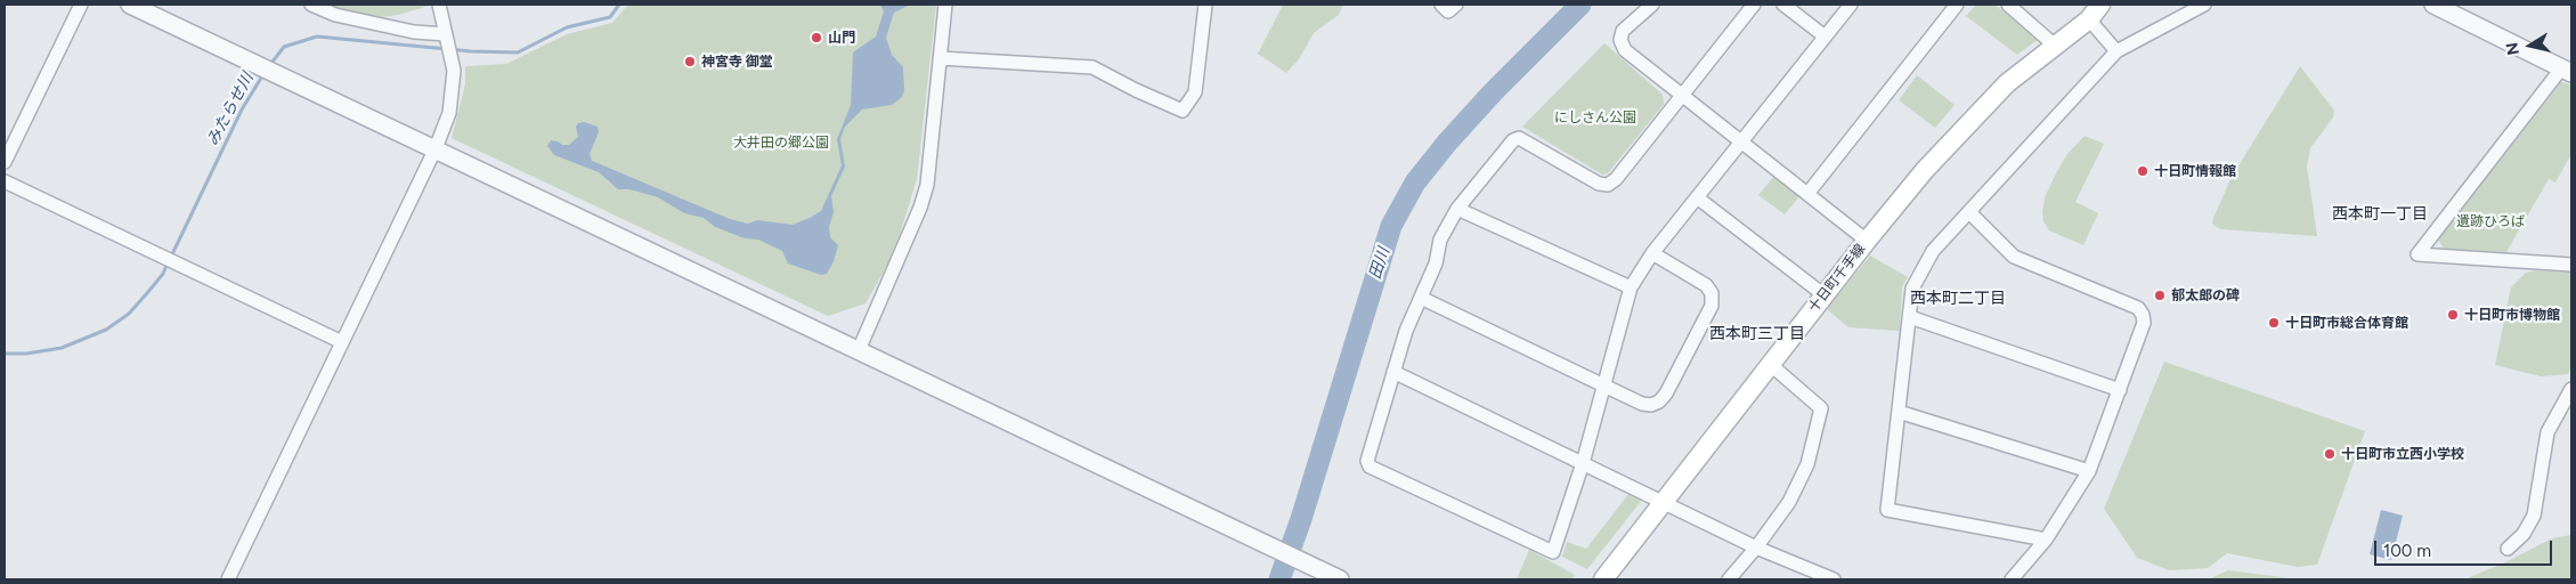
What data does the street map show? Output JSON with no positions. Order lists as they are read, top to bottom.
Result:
{
  "streets": {
    "main road": ["十日町千手線"]
  },
  "districts": ["西本町一丁目", "西本町二丁目", "西本町三丁目"],
  "water": ["みたらせ川", "田川"],
  "parks": ["にしさん公園", "大井田の郷公園", "遺跡ひろば"],
  "places": [
    "山門",
    "神宮寺 御堂",
    "十日町情報館",
    "郁太郎の碑",
    "十日町市博物館",
    "十日町市総合体育館",
    "十日町市立西小学校"
  ],
  "scale_bar": "100 m",
  "north": "left"
}
